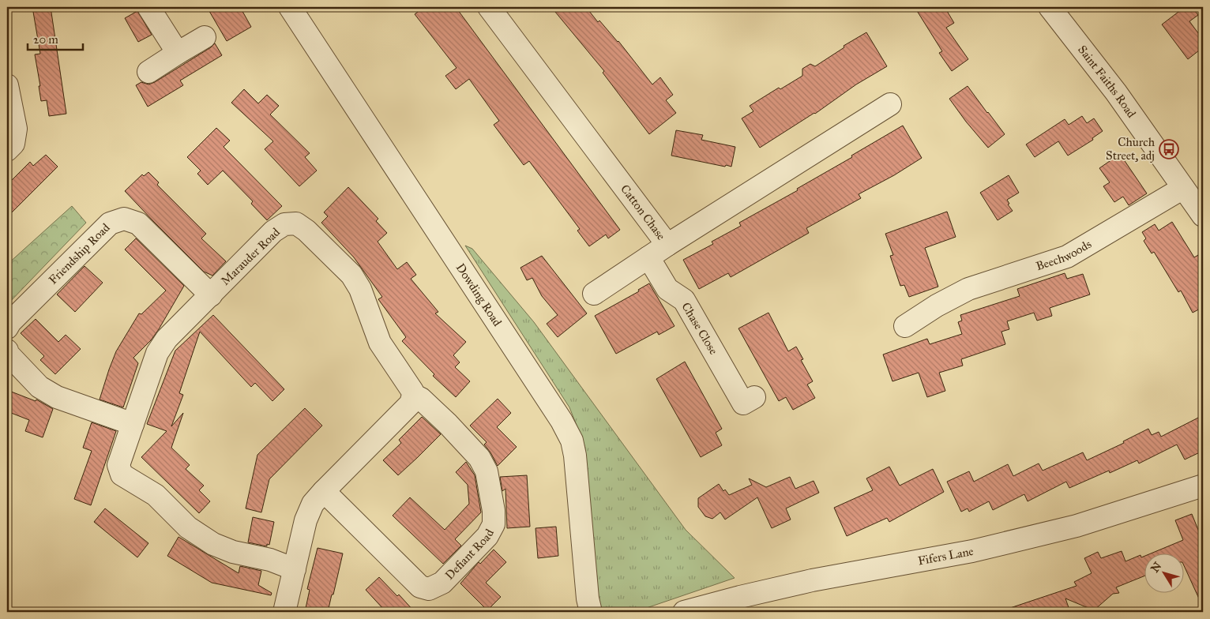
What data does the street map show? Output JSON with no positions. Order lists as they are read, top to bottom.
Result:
{
  "streets": {
    "street": [
      "Saint Faiths Road",
      "Catton Chase",
      "Friendship Road",
      "Beechwoods",
      "Marauder Road",
      "Dowding Road",
      "Chase Close",
      "Defiant Road",
      "Fifers Lane"
    ]
  },
  "crossings": [
    ["Saint Faiths Road", "Beechwoods"],
    ["Catton Chase", "Chase Close"],
    ["Friendship Road", "Marauder Road"],
    ["Marauder Road", "Defiant Road"]
  ],
  "places": {
    "bus stop": ["Church Street, adj"]
  },
  "scale_bar": "20 m",
  "north": "top left"
}
